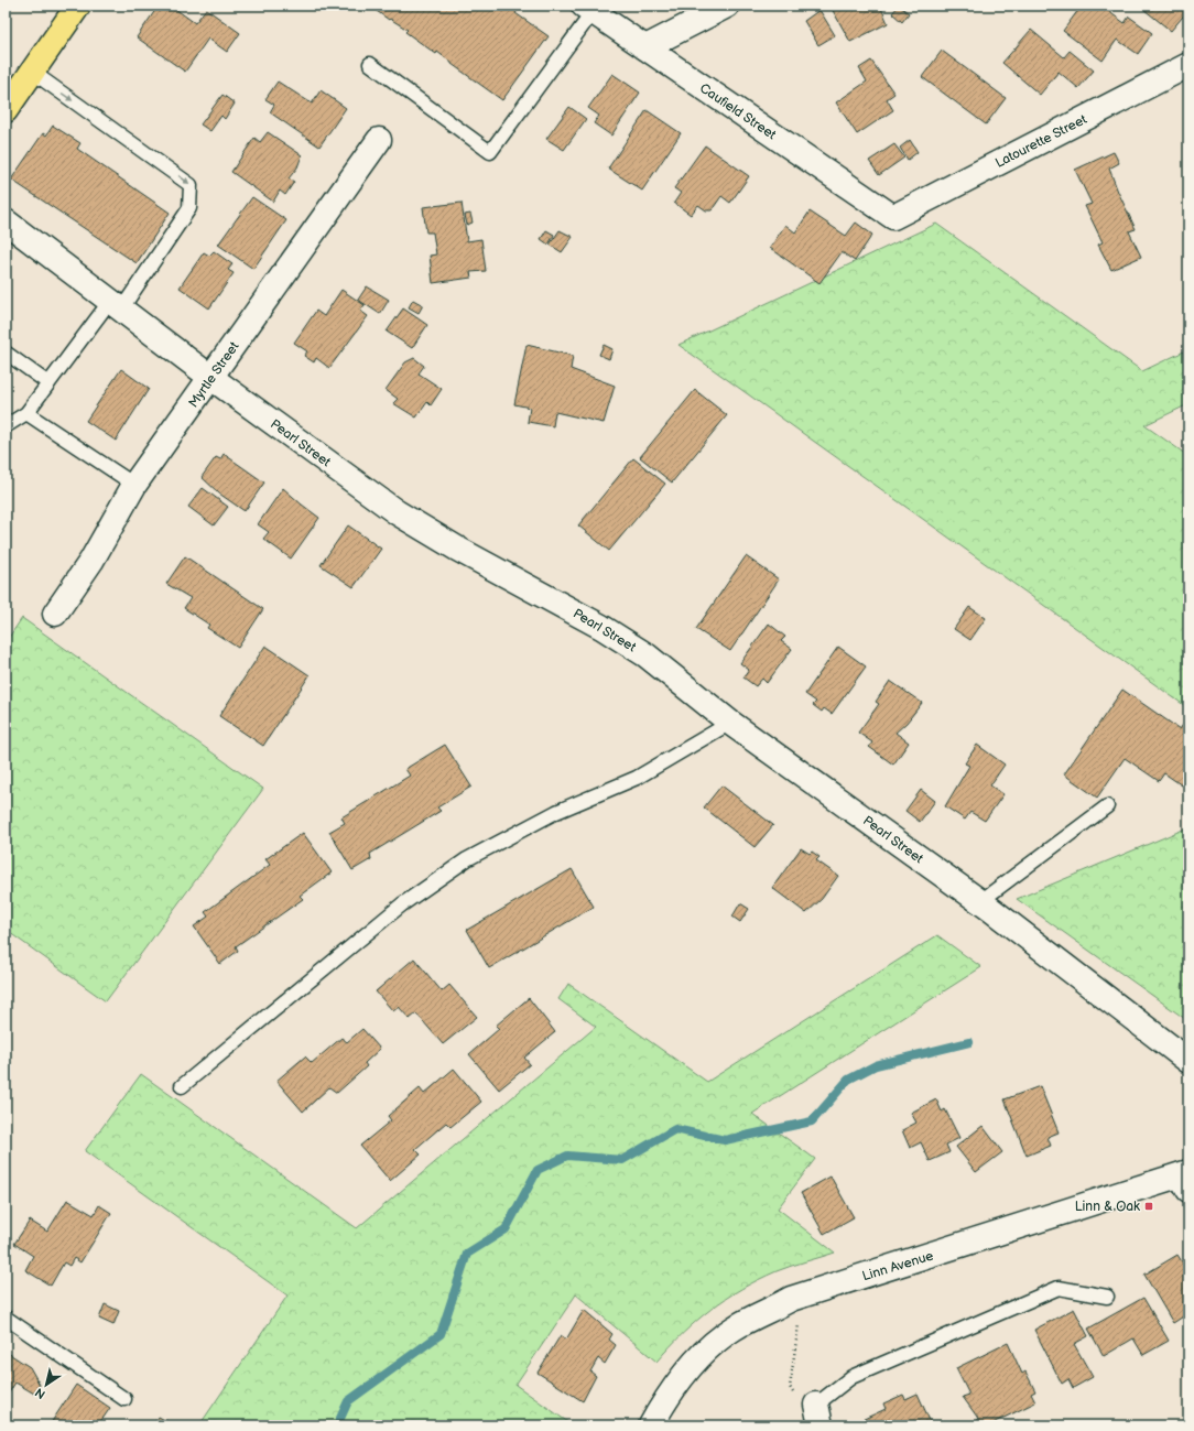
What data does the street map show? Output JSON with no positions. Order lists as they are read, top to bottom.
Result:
{
  "streets": {
    "street": [
      "Caufield Street",
      "Latourette Street",
      "Myrtle Street",
      "Pearl Street",
      "Linn Avenue"
    ]
  },
  "crossings": [
    ["Caufield Street", "Latourette Street"],
    ["Myrtle Street", "Pearl Street"]
  ],
  "places": {
    "transit": ["Linn & Oak"]
  },
  "north": "bottom left"
}
